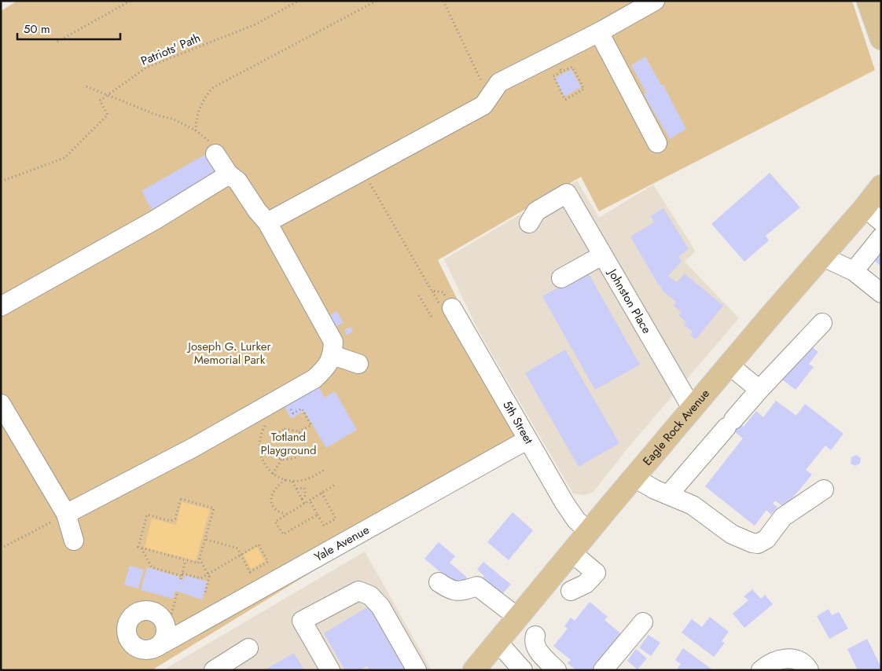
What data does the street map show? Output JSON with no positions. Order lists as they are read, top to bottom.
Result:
{
  "streets": {
    "main road": ["Eagle Rock Avenue"],
    "street": ["Johnston Place", "5th Street", "Yale Avenue"],
    "path": ["Patriots' Path"]
  },
  "crossings": [
    ["Johnston Place", "Eagle Rock Avenue"],
    ["5th Street", "Eagle Rock Avenue"],
    ["5th Street", "Yale Avenue"]
  ],
  "parks": ["Joseph G. Lurker Memorial Park", "Totland Playground"],
  "scale_bar": "50 m"
}
